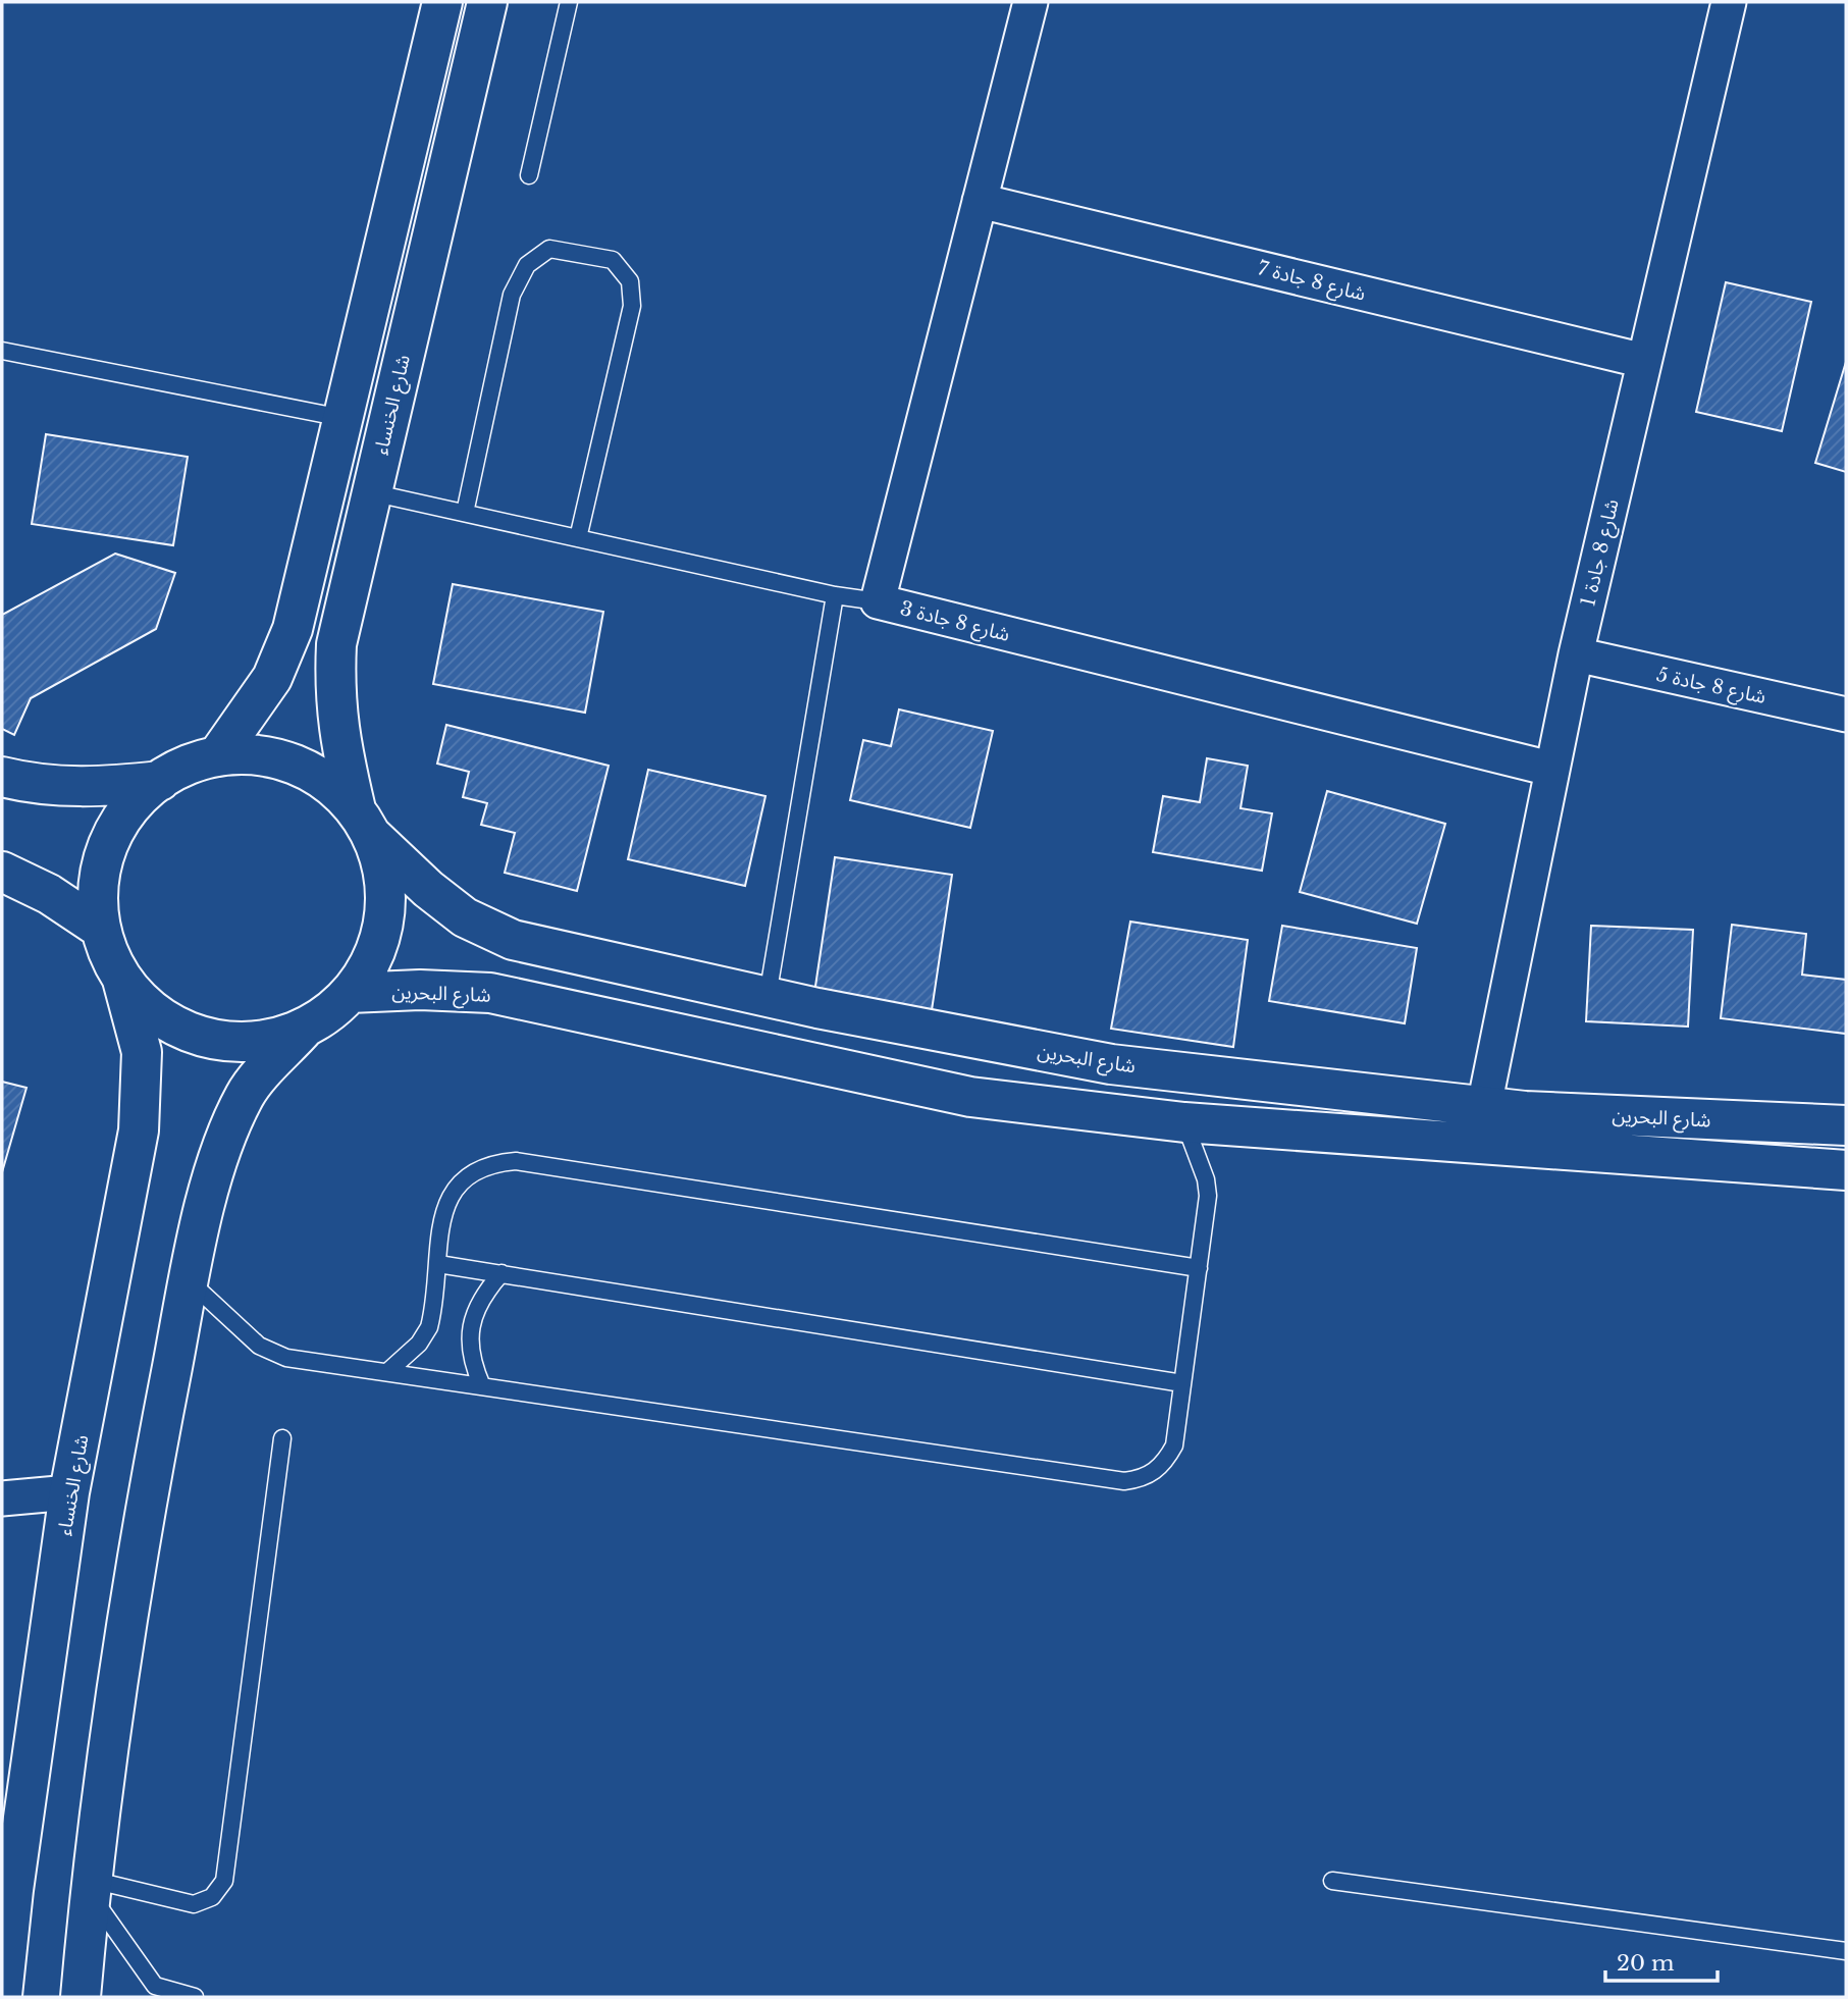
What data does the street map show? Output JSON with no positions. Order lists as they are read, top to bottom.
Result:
{
  "streets": {
    "street": [
      "شارع 8 جادة 7",
      "شارع الخنساء",
      "شارع 8 جادة 1",
      "شارع 8 جادة 3",
      "شارع 8 جادة 5",
      "شارع البحرين"
    ]
  },
  "crossings": [
    ["شارع 8 جادة 7", "شارع 8 جادة 1"],
    ["شارع 8 جادة 7", "شارع 8 جادة 3"],
    ["شارع الخنساء", "شارع البحرين"],
    ["شارع 8 جادة 1", "شارع 8 جادة 3"],
    ["شارع 8 جادة 1", "شارع 8 جادة 5"],
    ["شارع 8 جادة 1", "شارع البحرين"]
  ],
  "scale_bar": "20 m"
}
